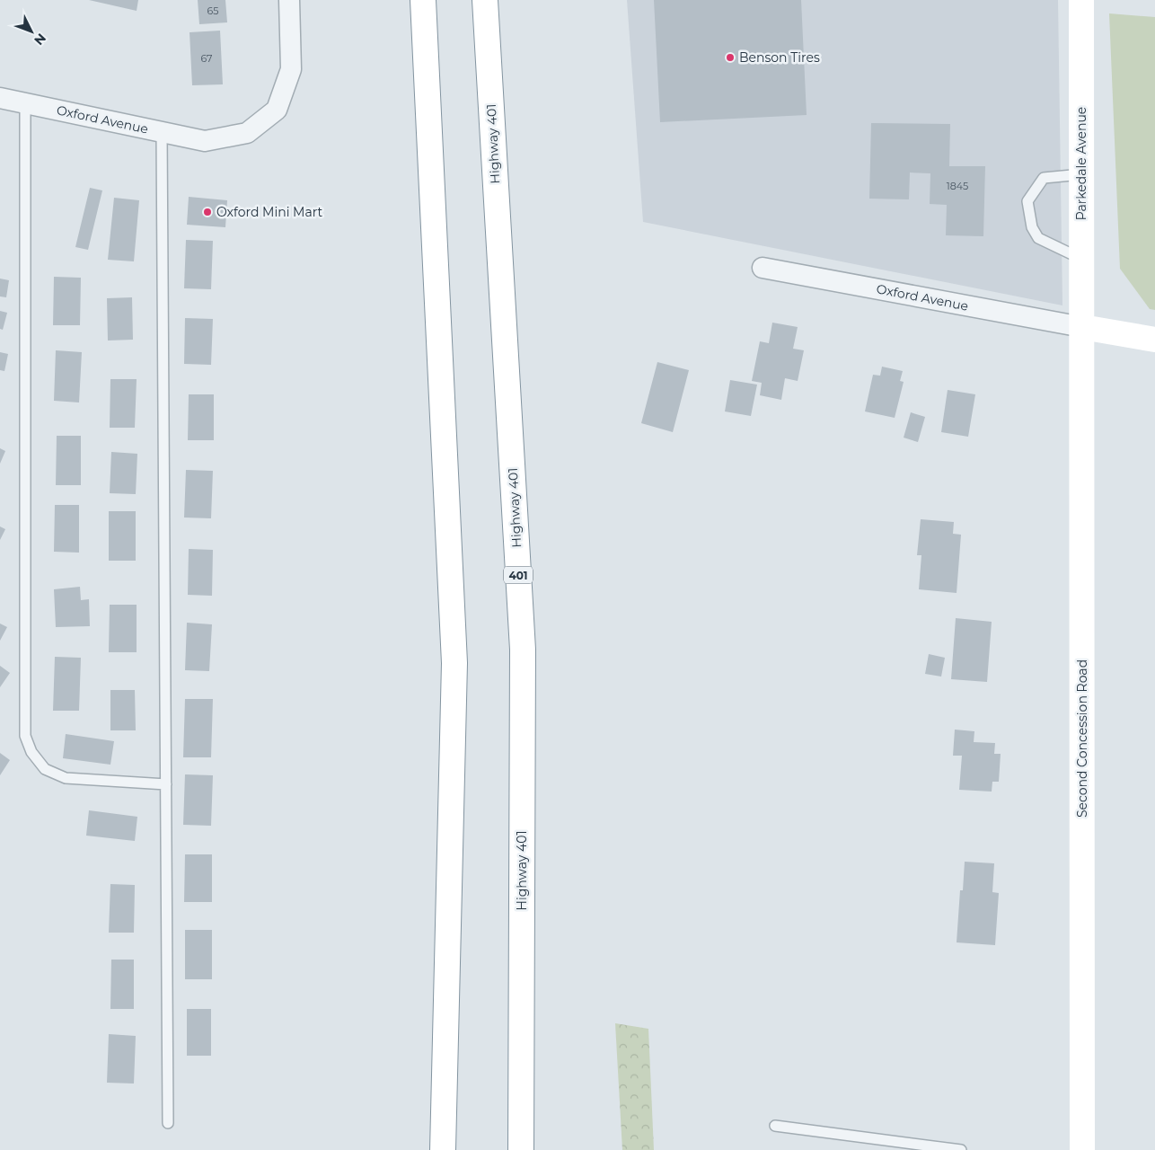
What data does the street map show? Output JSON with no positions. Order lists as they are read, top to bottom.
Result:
{
  "streets": {
    "main road": [
      "Highway 401",
      "Parkedale Avenue",
      "401",
      "Second Concession Road"
    ],
    "street": ["Oxford Avenue"]
  },
  "crossings": [
    ["Oxford Avenue", "Parkedale Avenue"],
    ["Oxford Avenue", "Second Concession Road"],
    ["Parkedale Avenue", "Second Concession Road"]
  ],
  "places": ["Benson Tires", "Oxford Mini Mart"],
  "house_numbers": ["65", "67", "1845"],
  "north": "bottom right"
}
